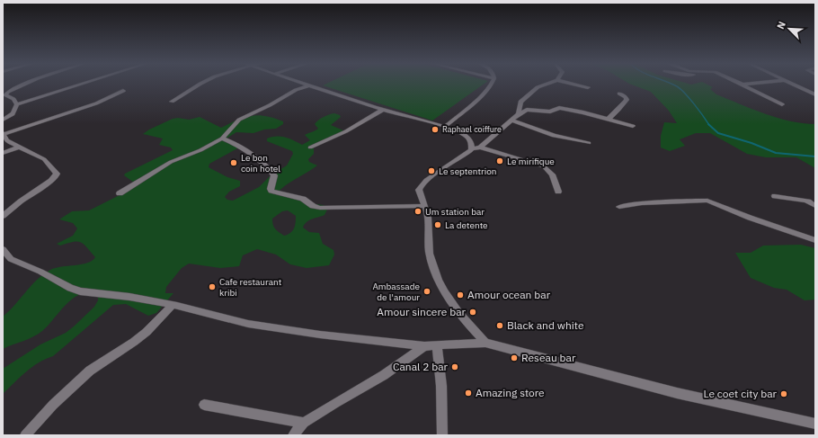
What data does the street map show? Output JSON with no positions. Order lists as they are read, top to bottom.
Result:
{
  "places": [
    "Raphael coiffure",
    "Le mirifique",
    "Le bon coin hotel",
    "Le septentrion",
    "Um station bar",
    "La detente",
    "Cafe restaurant kribi",
    "Ambassade de l'amour",
    "Amour ocean bar",
    "Amour sincere bar",
    "Black and white",
    "Reseau bar",
    "Canal 2 bar",
    "Amazing store",
    "Le coet city bar"
  ],
  "north": "top left"
}
